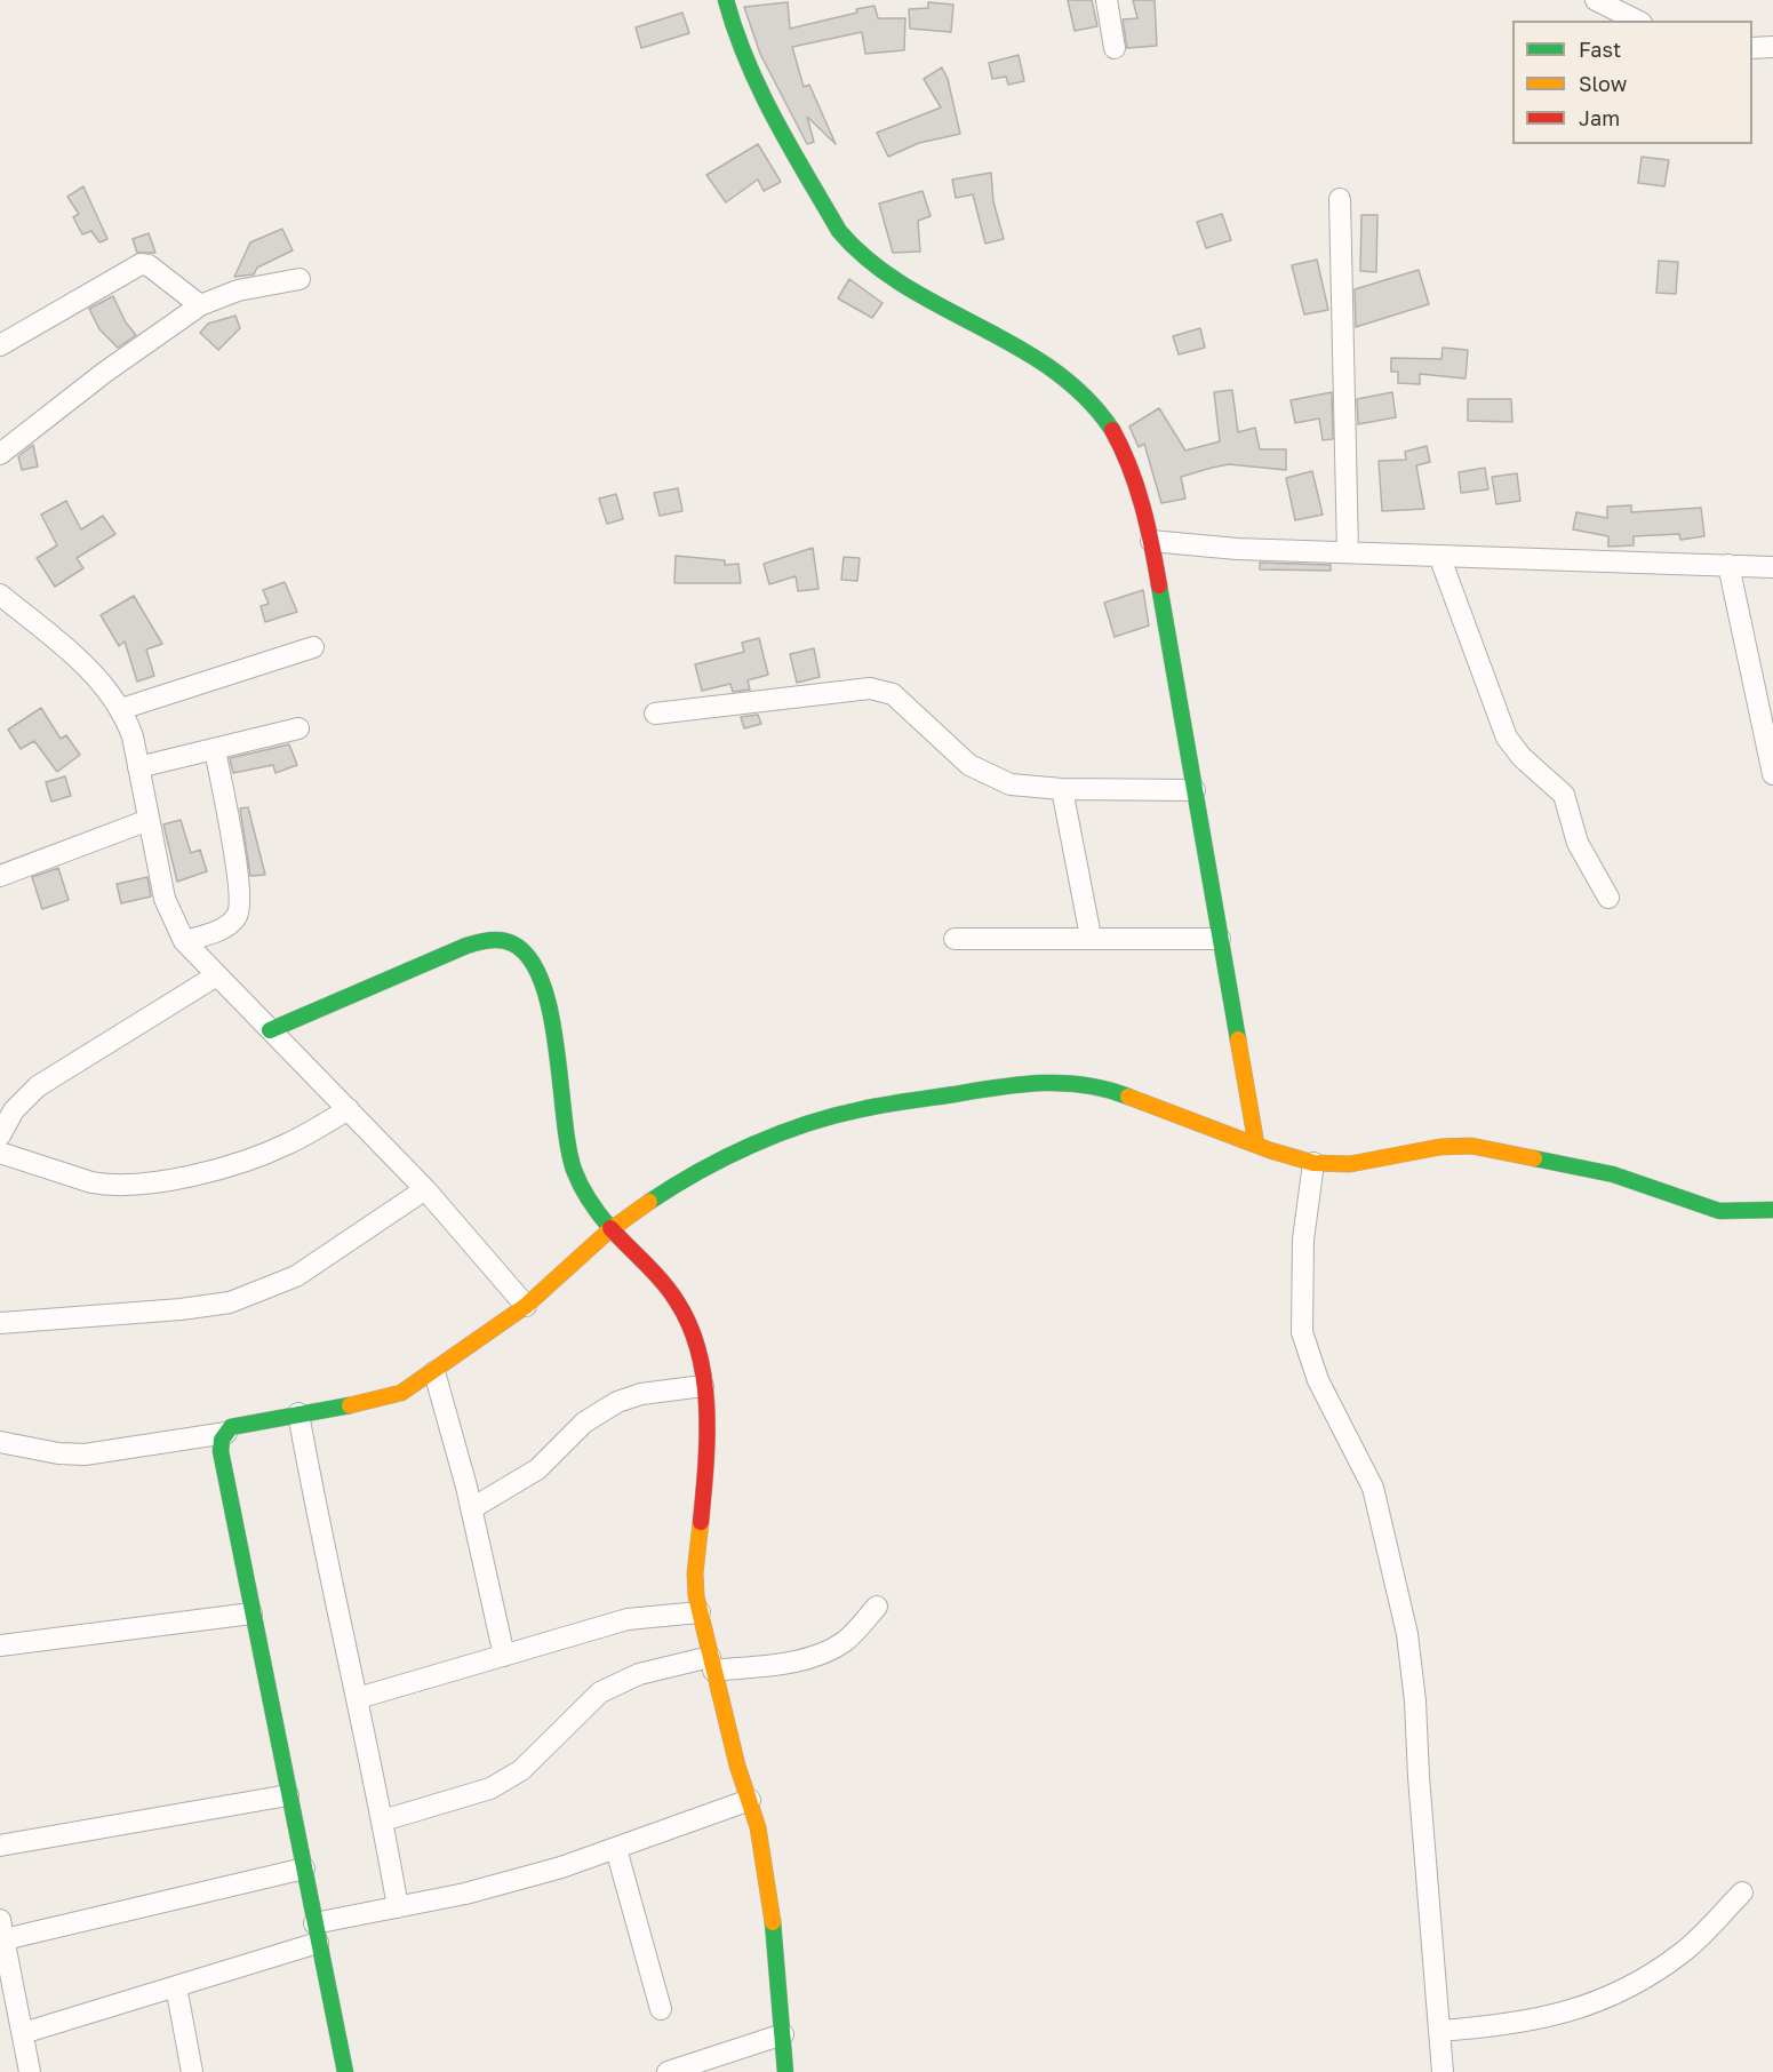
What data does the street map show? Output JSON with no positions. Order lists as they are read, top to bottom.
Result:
{
  "legend": ["Fast", "Slow", "Jam"]
}
